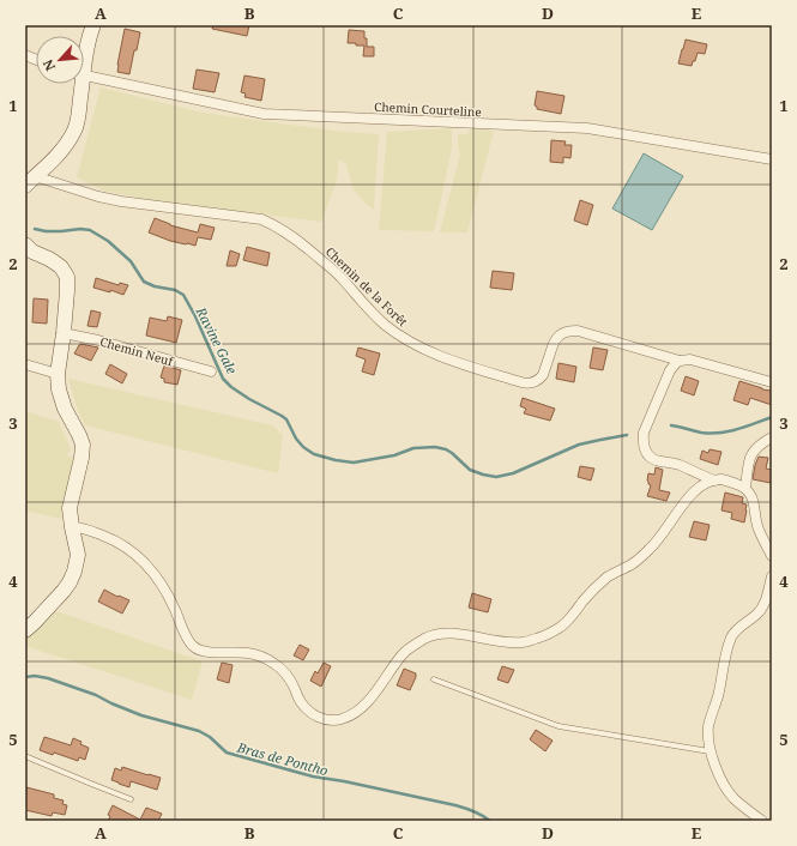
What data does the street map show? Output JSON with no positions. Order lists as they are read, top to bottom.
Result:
{
  "streets": {
    "street": ["Chemin Courteline", "Chemin de la Forêt", "Chemin Neuf"]
  },
  "water": ["Ravine Gale", "Bras de Pontho"],
  "north": "bottom left",
  "grid": {
    "columns": [
      "A",
      "B",
      "C",
      "D",
      "E"
    ],
    "rows": [
      "1",
      "2",
      "3",
      "4",
      "5"
    ]
  }
}
